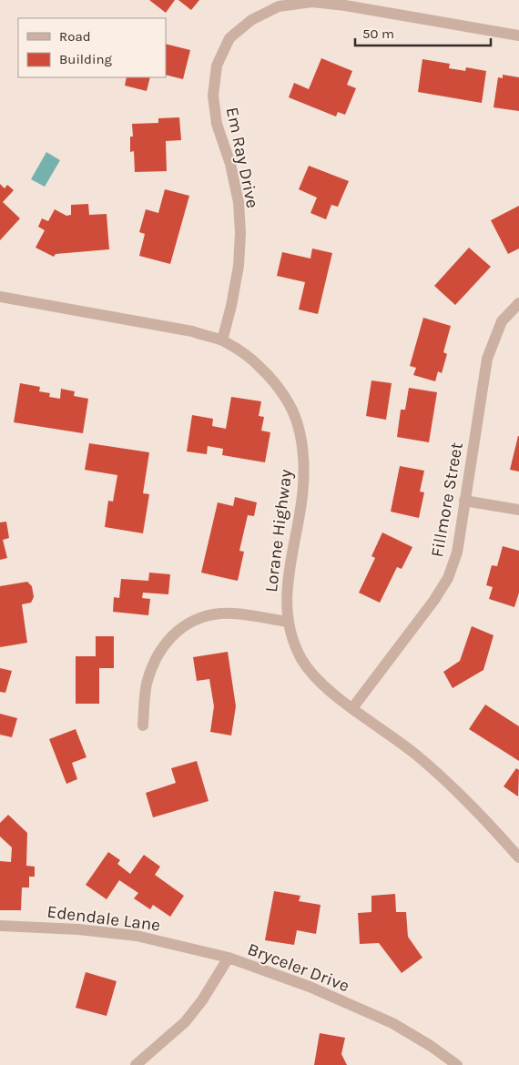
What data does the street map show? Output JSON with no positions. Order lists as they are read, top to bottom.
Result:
{
  "streets": {
    "street": [
      "Em Ray Drive",
      "Fillmore Street",
      "Lorane Highway",
      "Edendale Lane",
      "Bryceler Drive"
    ]
  },
  "crossings": [
    ["Em Ray Drive", "Lorane Highway"],
    ["Fillmore Street", "Lorane Highway"],
    ["Edendale Lane", "Bryceler Drive"]
  ],
  "legend": ["Road", "Building"],
  "scale_bar": "50 m"
}
